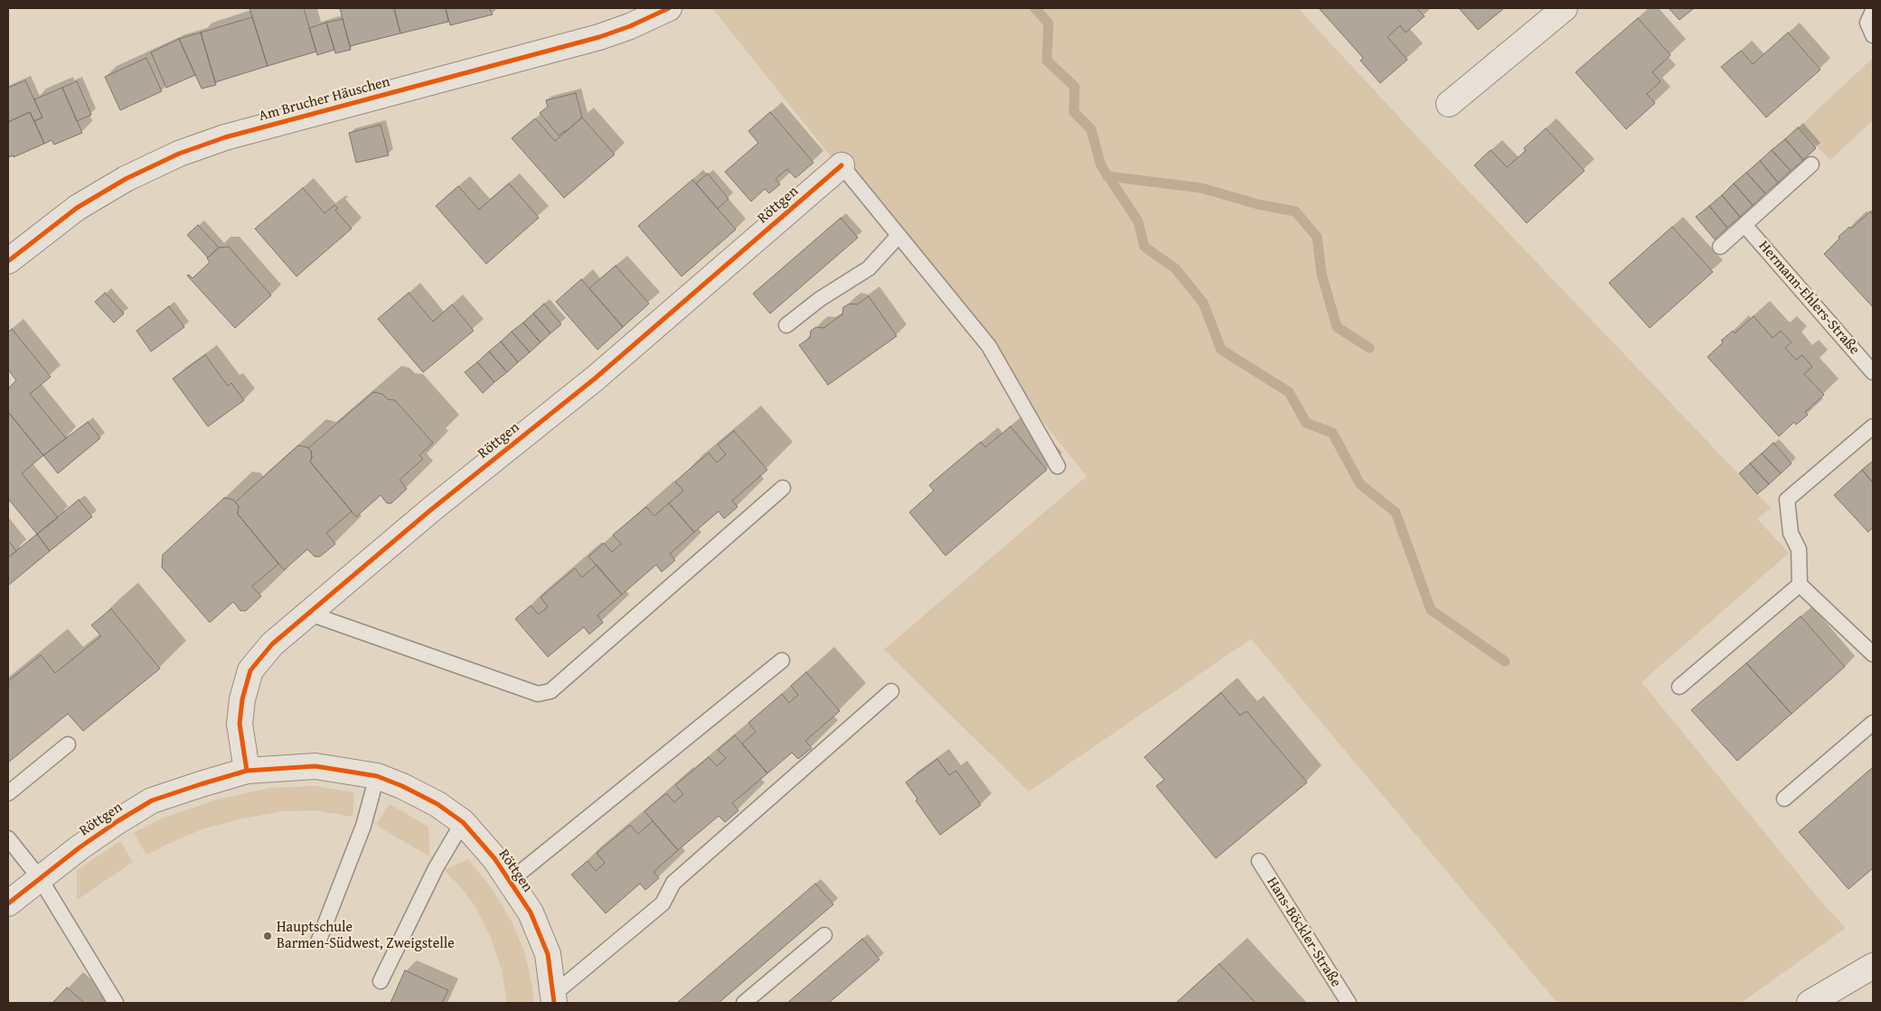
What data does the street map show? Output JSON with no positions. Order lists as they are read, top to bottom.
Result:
{
  "streets": {
    "street": ["Am Brucher Häuschen", "Röttgen"],
    "lane": ["Hermann-Ehlers-Straße", "Hans-Böckler-Straße"]
  },
  "places": ["Hauptschule Barmen-Südwest, Zweigstelle"]
}
